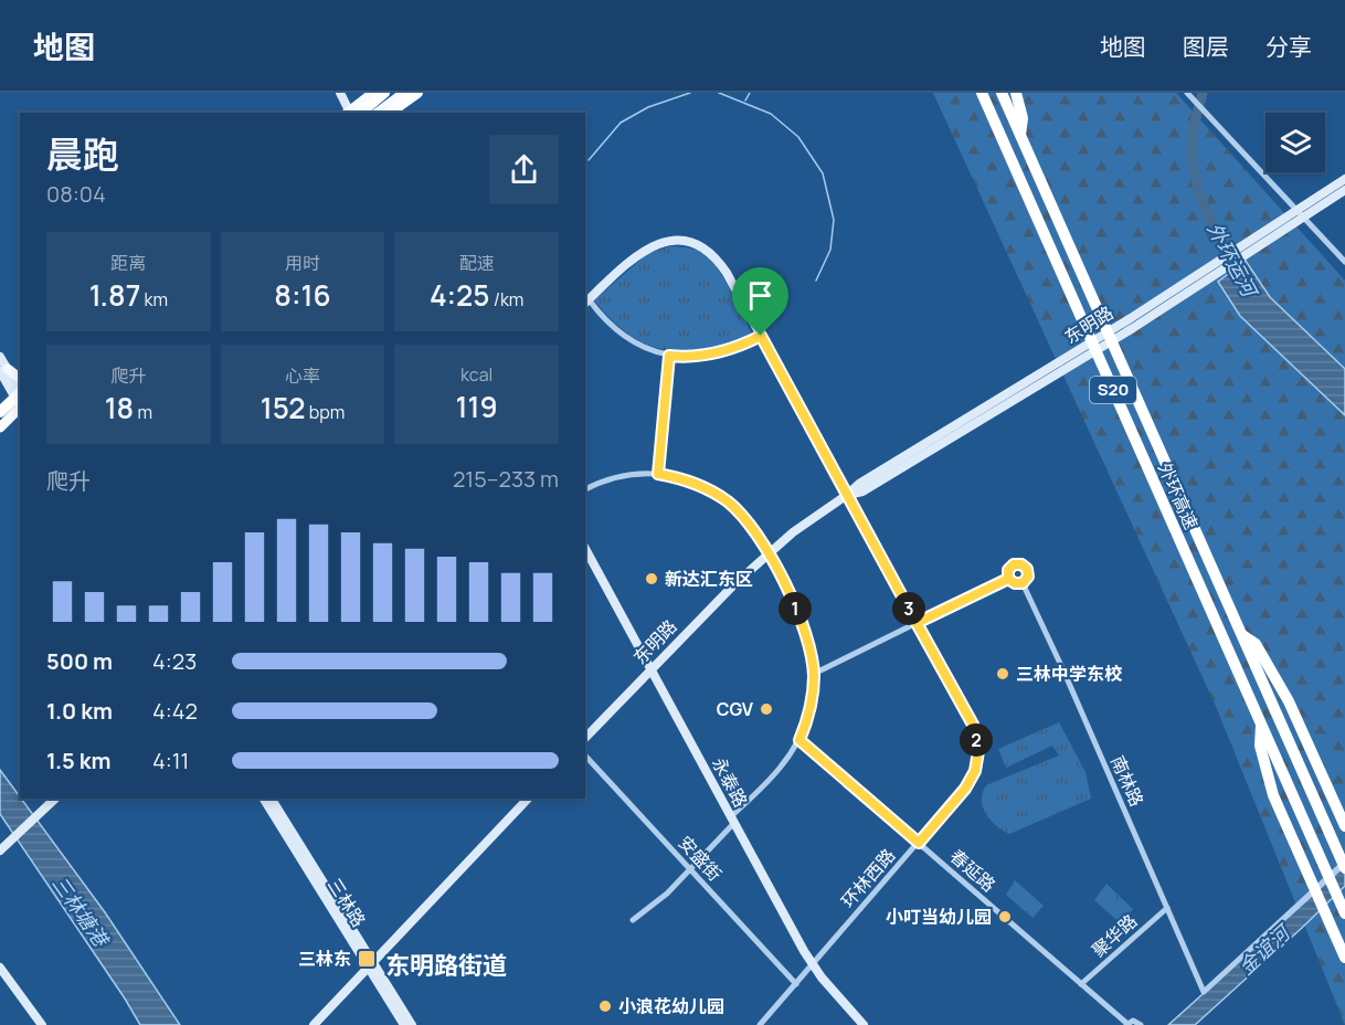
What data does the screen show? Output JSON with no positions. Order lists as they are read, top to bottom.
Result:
{
  "streets": {
    "highway": ["S20", "外环高速"],
    "main road": ["东明路", "永泰路", "三林路"],
    "street": [
      "南林路",
      "安盛街",
      "春延路",
      "环林西路",
      "聚华路"
    ]
  },
  "crossings": [
    ["东明路", "永泰路"],
    ["东明路", "环林西路"],
    ["外环高速", "南林路"],
    ["南林路", "聚华路"],
    ["永泰路", "环林西路"],
    ["安盛街", "环林西路"],
    ["春延路", "环林西路"],
    ["春延路", "聚华路"]
  ],
  "districts": ["东明路街道"],
  "water": ["外环运河", "三林塘港", "金谊河"],
  "places": {
    "other": [
      "新达汇东区",
      "三林中学东校",
      "CGV",
      "小叮当幼儿园",
      "小浪花幼儿园"
    ],
    "transit": ["三林东"]
  },
  "page": {
    "header": "地图",
    "nav": ["地图", "图层", "分享"],
    "heading": ["晨跑", "08:04"],
    "stats": [
      ["距离", "1.87 km"],
      ["用时", "8:16"],
      ["配速", "4:25 /km"],
      ["爬升", "18 m"],
      ["心率", "152 bpm"],
      ["kcal", "119"]
    ],
    "chart": ["爬升", "215–233 m"],
    "pins": ["1", "3", "2"],
    "list": [
      {
        "name": "500 m",
        "note": "4:23"
      },
      {
        "name": "1.0 km",
        "note": "4:42"
      },
      {
        "name": "1.5 km",
        "note": "4:11"
      }
    ]
  }
}
